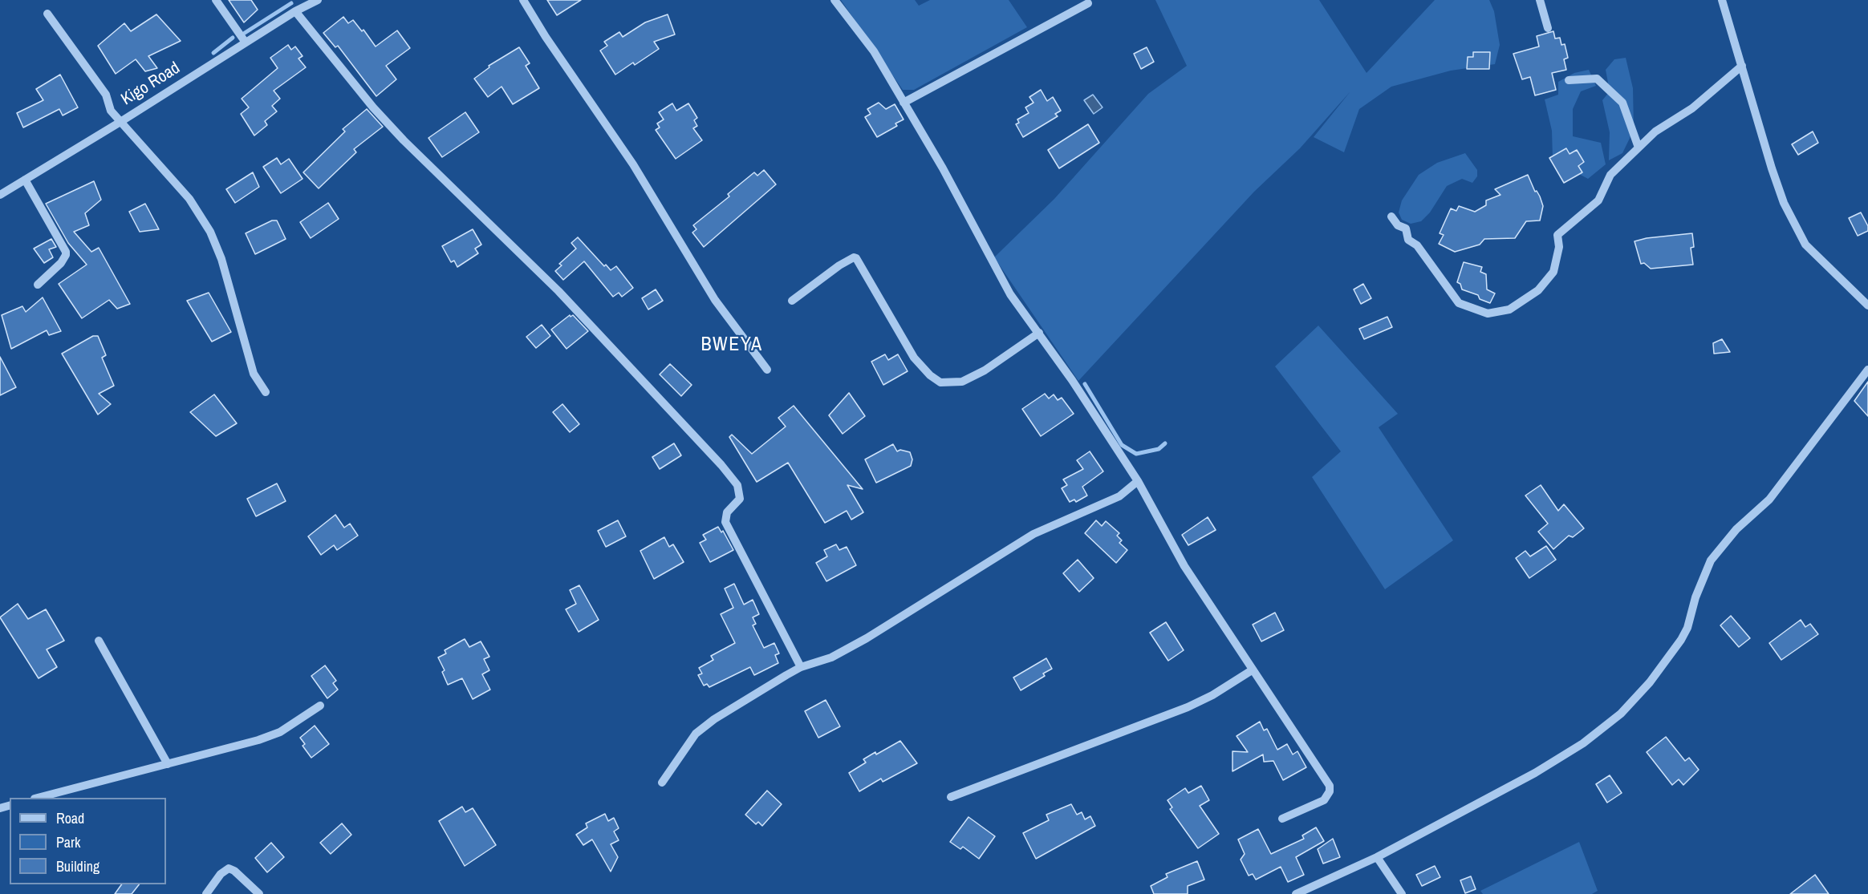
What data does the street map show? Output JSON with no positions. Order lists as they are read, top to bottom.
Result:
{
  "streets": {
    "street": ["Kigo Road"]
  },
  "districts": ["BWEYA"],
  "legend": ["Road", "Park", "Building"]
}
